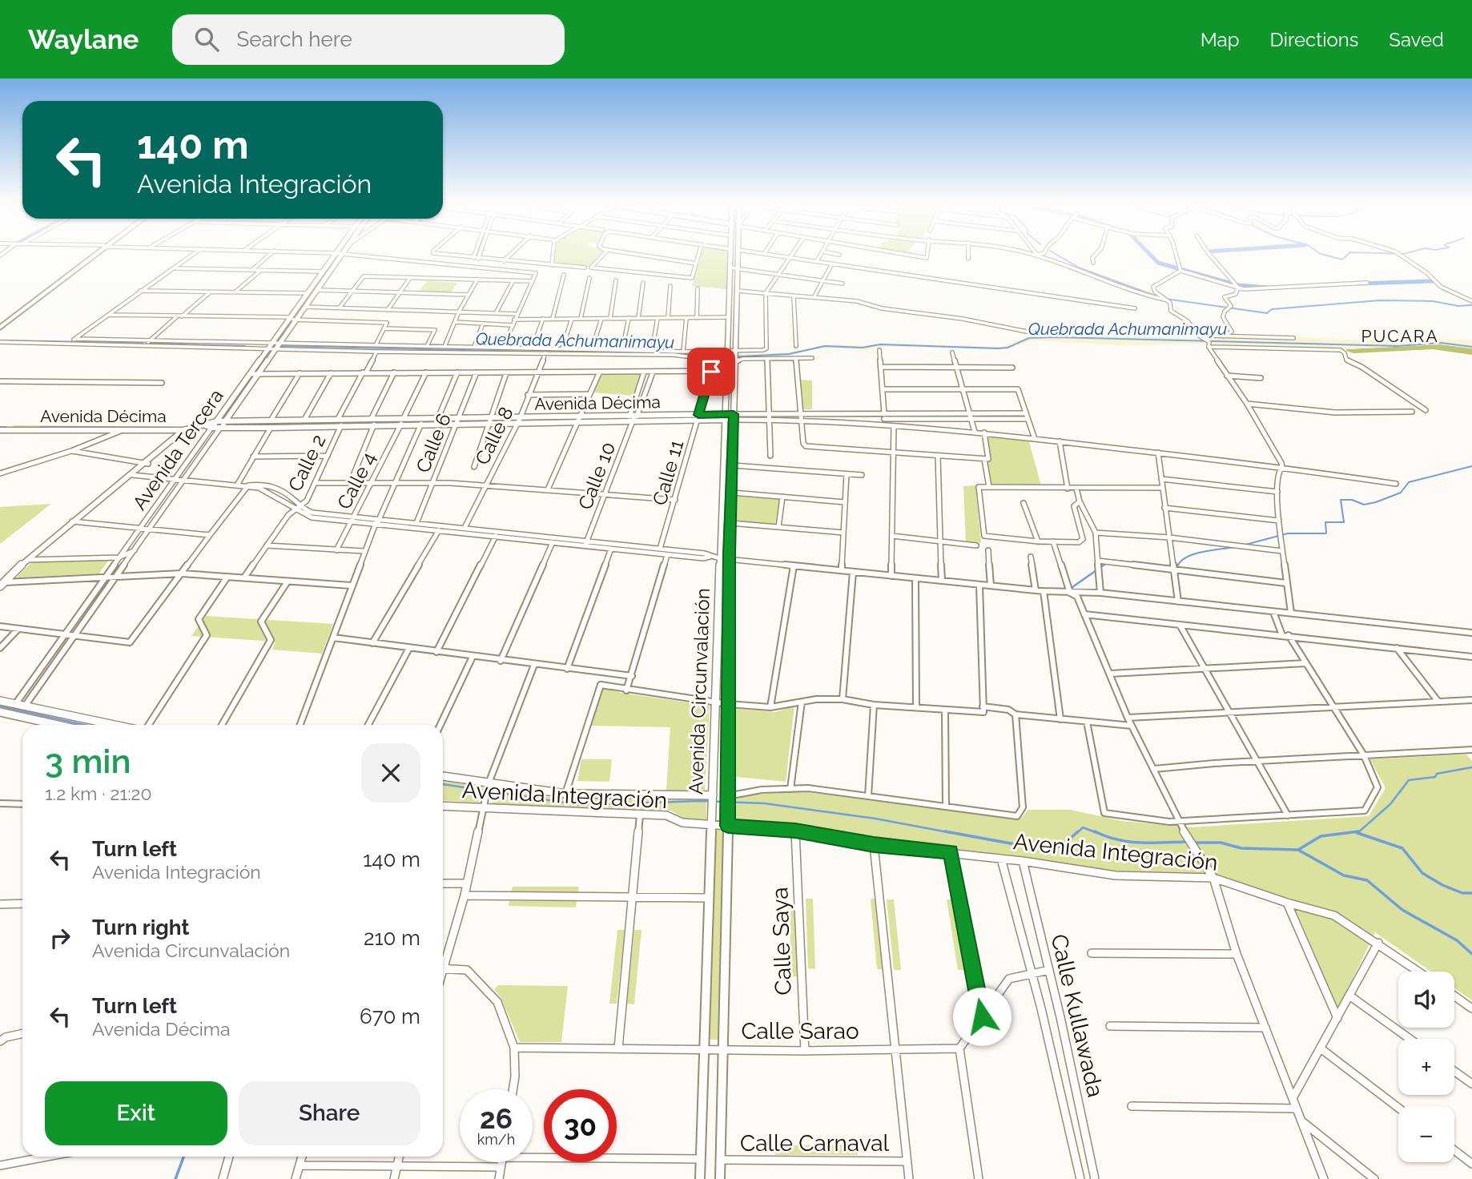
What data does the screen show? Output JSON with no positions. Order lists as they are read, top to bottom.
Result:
{
  "streets": {
    "main road": [
      "Avenida Décima",
      "Avenida Tercera",
      "Avenida Circunvalación",
      "Avenida Integración"
    ],
    "street": [
      "Calle 8",
      "Calle 6",
      "Calle 2",
      "Calle 11",
      "Calle 10",
      "Calle 4",
      "Calle Saya",
      "Calle Kullawada",
      "Calle Sarao",
      "Calle Carnaval"
    ]
  },
  "crossings": [
    ["Avenida Décima", "Calle 8"],
    ["Avenida Décima", "Calle 6"],
    ["Avenida Décima", "Avenida Tercera"],
    ["Avenida Décima", "Calle 2"],
    ["Avenida Décima", "Calle 11"],
    ["Avenida Décima", "Calle 10"],
    ["Avenida Décima", "Calle 4"],
    ["Avenida Décima", "Avenida Circunvalación"],
    ["Avenida Circunvalación", "Avenida Integración"],
    ["Avenida Circunvalación", "Calle Sarao"],
    ["Avenida Circunvalación", "Calle Carnaval"],
    ["Avenida Integración", "Calle Saya"],
    ["Avenida Integración", "Calle Kullawada"],
    ["Calle Saya", "Calle Sarao"]
  ],
  "districts": ["PUCARA"],
  "water": ["Quebrada Achumanimayu"],
  "page": {
    "header": "Waylane",
    "search": "Search here",
    "nav": ["Map", "Directions", "Saved"],
    "turn": ["140 m", "Avenida Integración"],
    "heading": ["3 min", "1.2 km · 21:20"],
    "list": [
      {
        "name": "Turn left",
        "note": "Avenida Integración",
        "value": "140 m"
      },
      {
        "name": "Turn right",
        "note": "Avenida Circunvalación",
        "value": "210 m"
      },
      {
        "name": "Turn left",
        "note": "Avenida Décima",
        "value": "670 m"
      }
    ],
    "map_buttons": ["+", "−"],
    "buttons": ["Exit", "Share"],
    "speed": "26 km/h",
    "limit": "30"
  }
}
